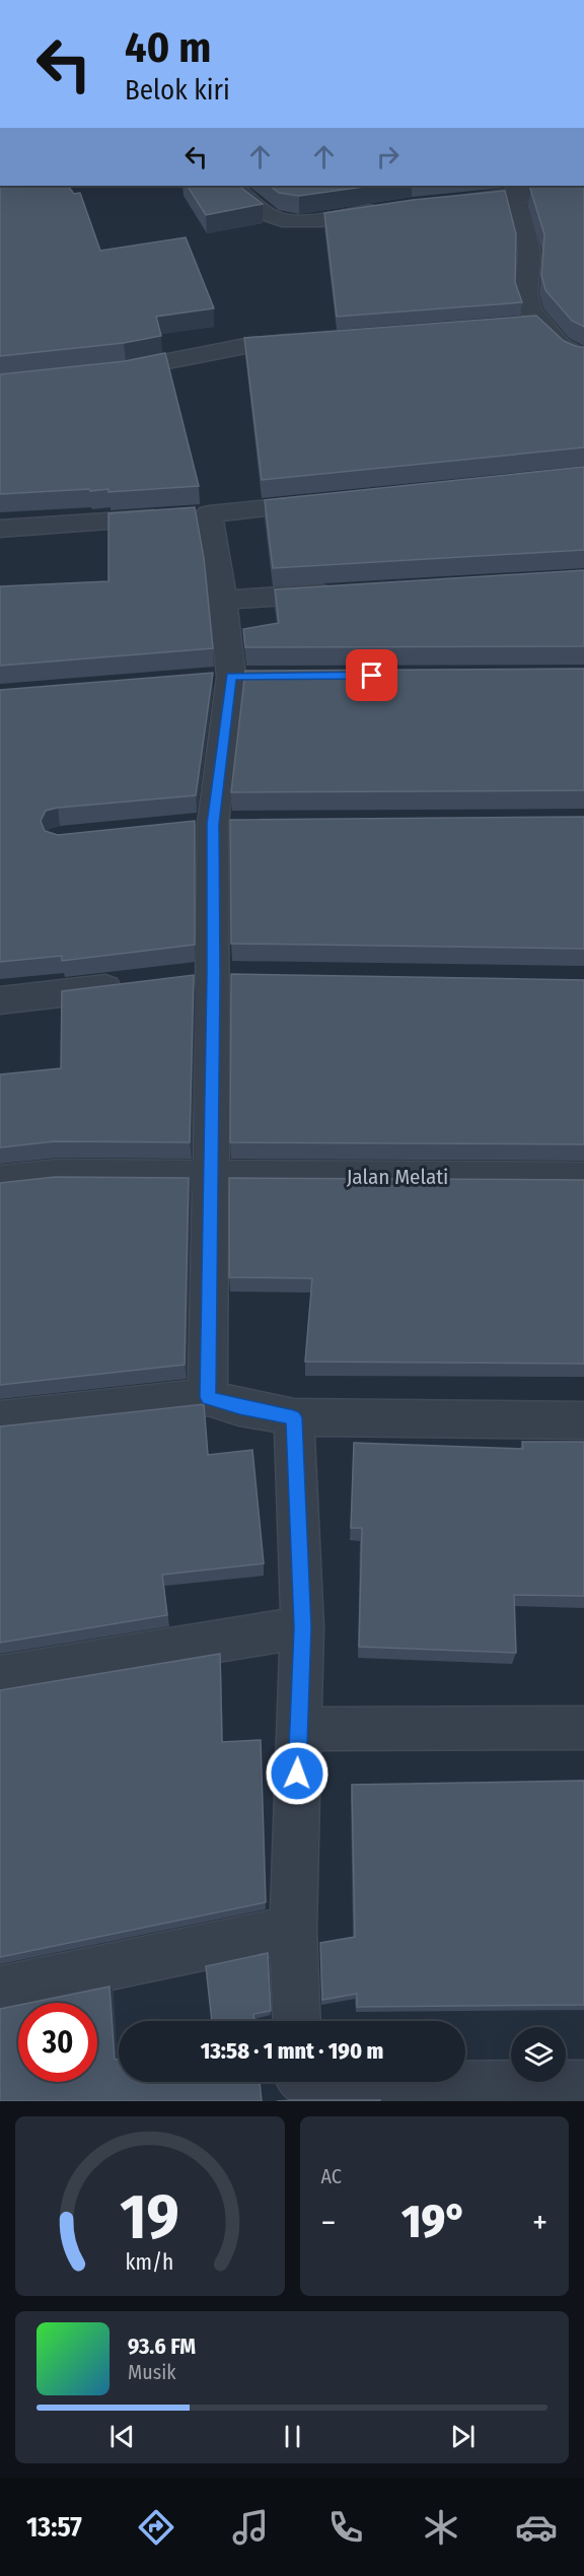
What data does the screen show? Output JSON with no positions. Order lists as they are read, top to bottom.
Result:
{
  "streets": {
    "street": ["Jalan Melati"]
  },
  "page": {
    "turn": ["40 m", "Belok kiri"],
    "limit": "30",
    "trip": "13:58 · 1 mnt · 190 m",
    "tile": "AC",
    "heat": ["−", "19°", "+"],
    "song": ["93.6 FM", "Musik"],
    "tabs": "13:57",
    "gauge": ["19", "km/h"]
  }
}
